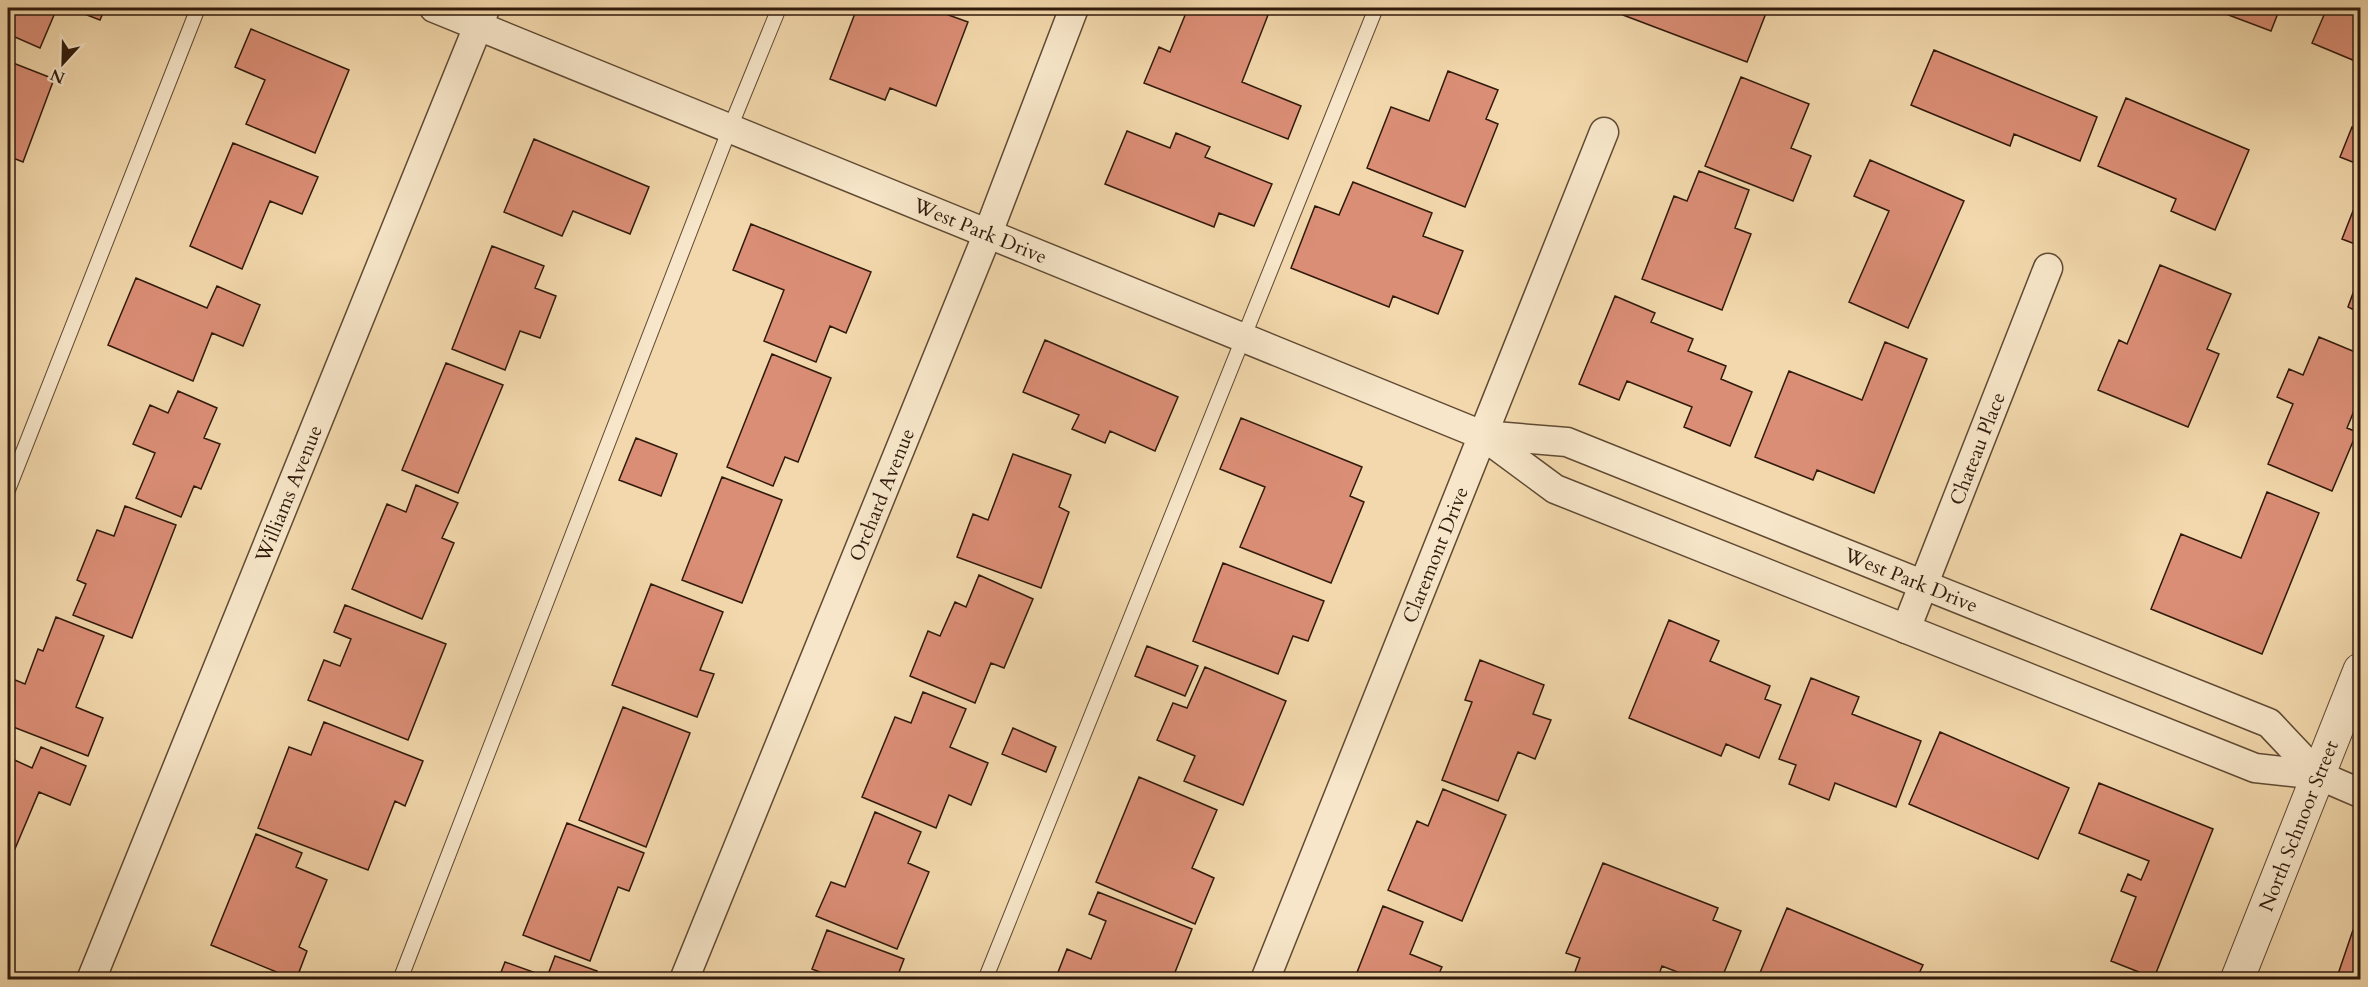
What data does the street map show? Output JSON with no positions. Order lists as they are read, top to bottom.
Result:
{
  "streets": {
    "street": [
      "West Park Drive",
      "Chateau Place",
      "Williams Avenue",
      "Orchard Avenue",
      "Claremont Drive",
      "North Schnoor Street"
    ]
  },
  "crossings": [
    ["West Park Drive", "Chateau Place"],
    ["West Park Drive", "Williams Avenue"],
    ["West Park Drive", "Orchard Avenue"],
    ["West Park Drive", "Claremont Drive"],
    ["West Park Drive", "North Schnoor Street"]
  ],
  "north": "bottom"
}
